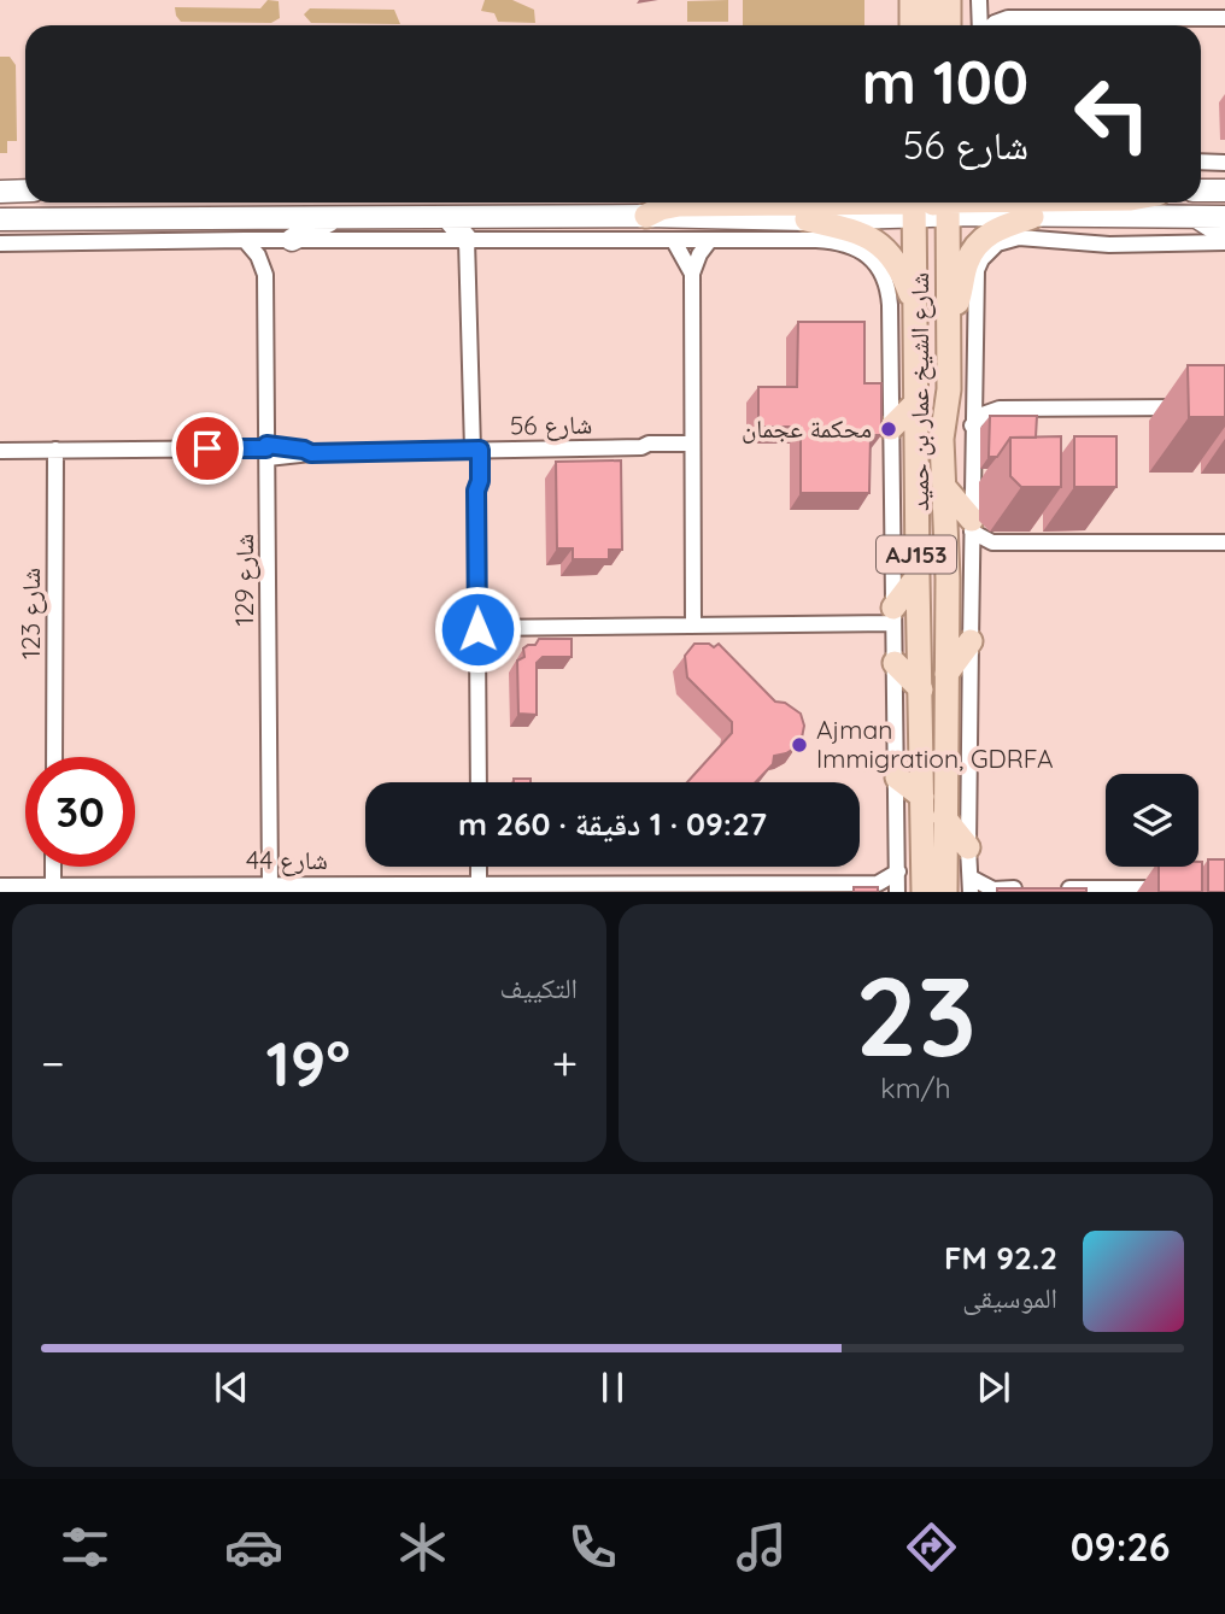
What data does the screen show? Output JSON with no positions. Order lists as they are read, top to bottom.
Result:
{
  "streets": {
    "main road": ["شارع الشيخ عمار بن حميد", "AJ153"],
    "street": [
      "شارع 56",
      "شارع 129",
      "شارع 123",
      "شارع 44"
    ]
  },
  "crossings": [
    ["شارع 56", "شارع 129"],
    ["شارع 56", "شارع 123"],
    ["شارع 129", "شارع 44"]
  ],
  "places": ["محكمة عجمان", "Ajman Immigration, GDRFA"],
  "page": {
    "turn": ["100 m", "شارع 56"],
    "limit": "30",
    "trip": "09:27 · 1 دقيقة · 260 m",
    "tile": [
      ["23", "km/h"],
      "التكييف"
    ],
    "heat": ["−", "19°", "+"],
    "song": ["92.2 FM", "الموسيقى"],
    "tabs": "09:26"
  }
}
